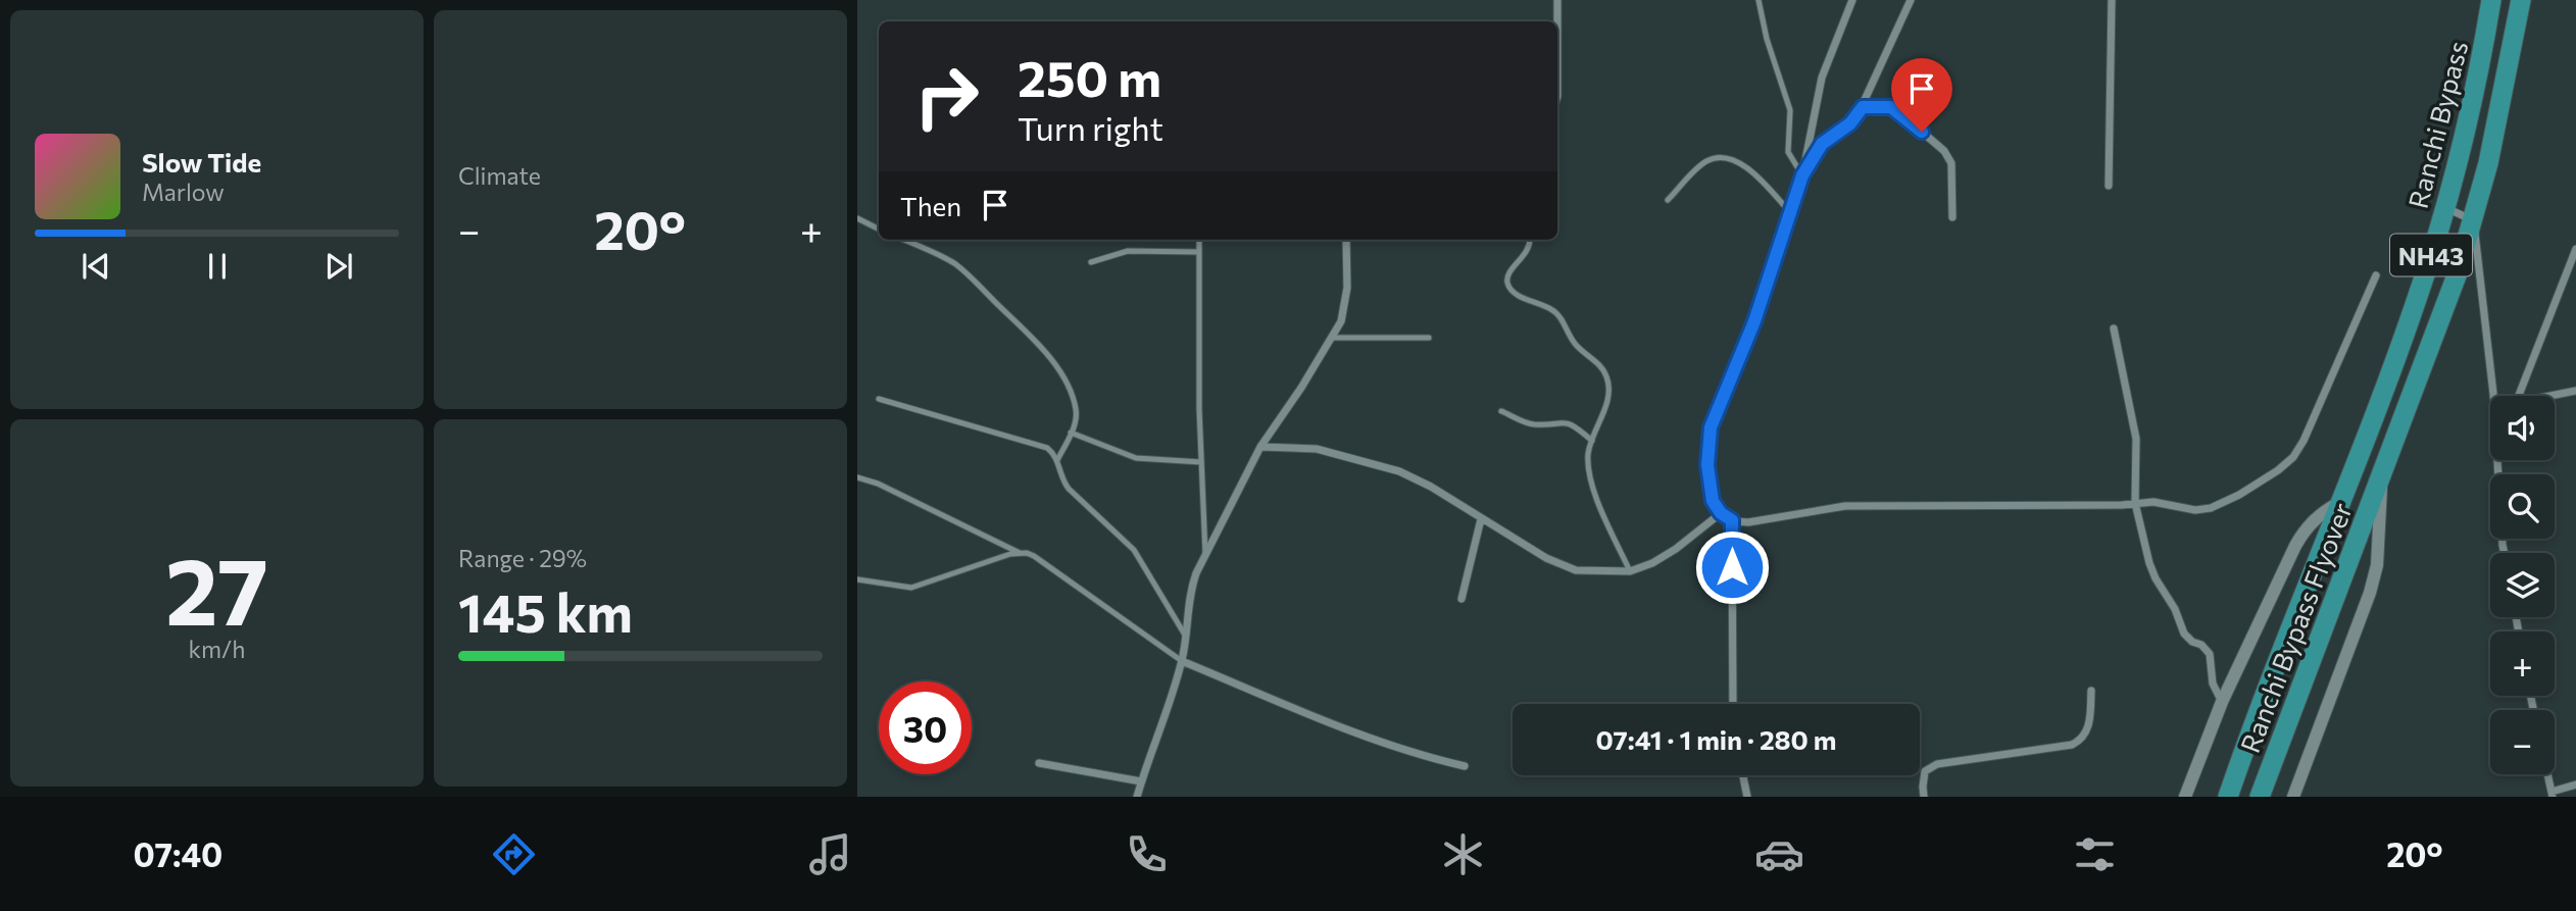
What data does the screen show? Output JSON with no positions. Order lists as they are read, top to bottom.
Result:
{
  "streets": {
    "highway": ["Ranchi Bypass", "NH43", "Ranchi Bypass Flyover"]
  },
  "crossings": [
    ["Ranchi Bypass", "Ranchi Bypass Flyover"]
  ],
  "page": {
    "tile": [
      "Climate",
      ["27", "km/h"],
      ["Range · 29%", "145 km"]
    ],
    "turn": ["250 m", "Turn right"],
    "song": ["Slow Tide", "Marlow"],
    "then": "Then",
    "heat": ["−", "20°", "+"],
    "map_buttons": ["+", "−"],
    "limit": "30",
    "trip": "07:41 · 1 min · 280 m",
    "tabs": ["07:40", "20°"]
  }
}
